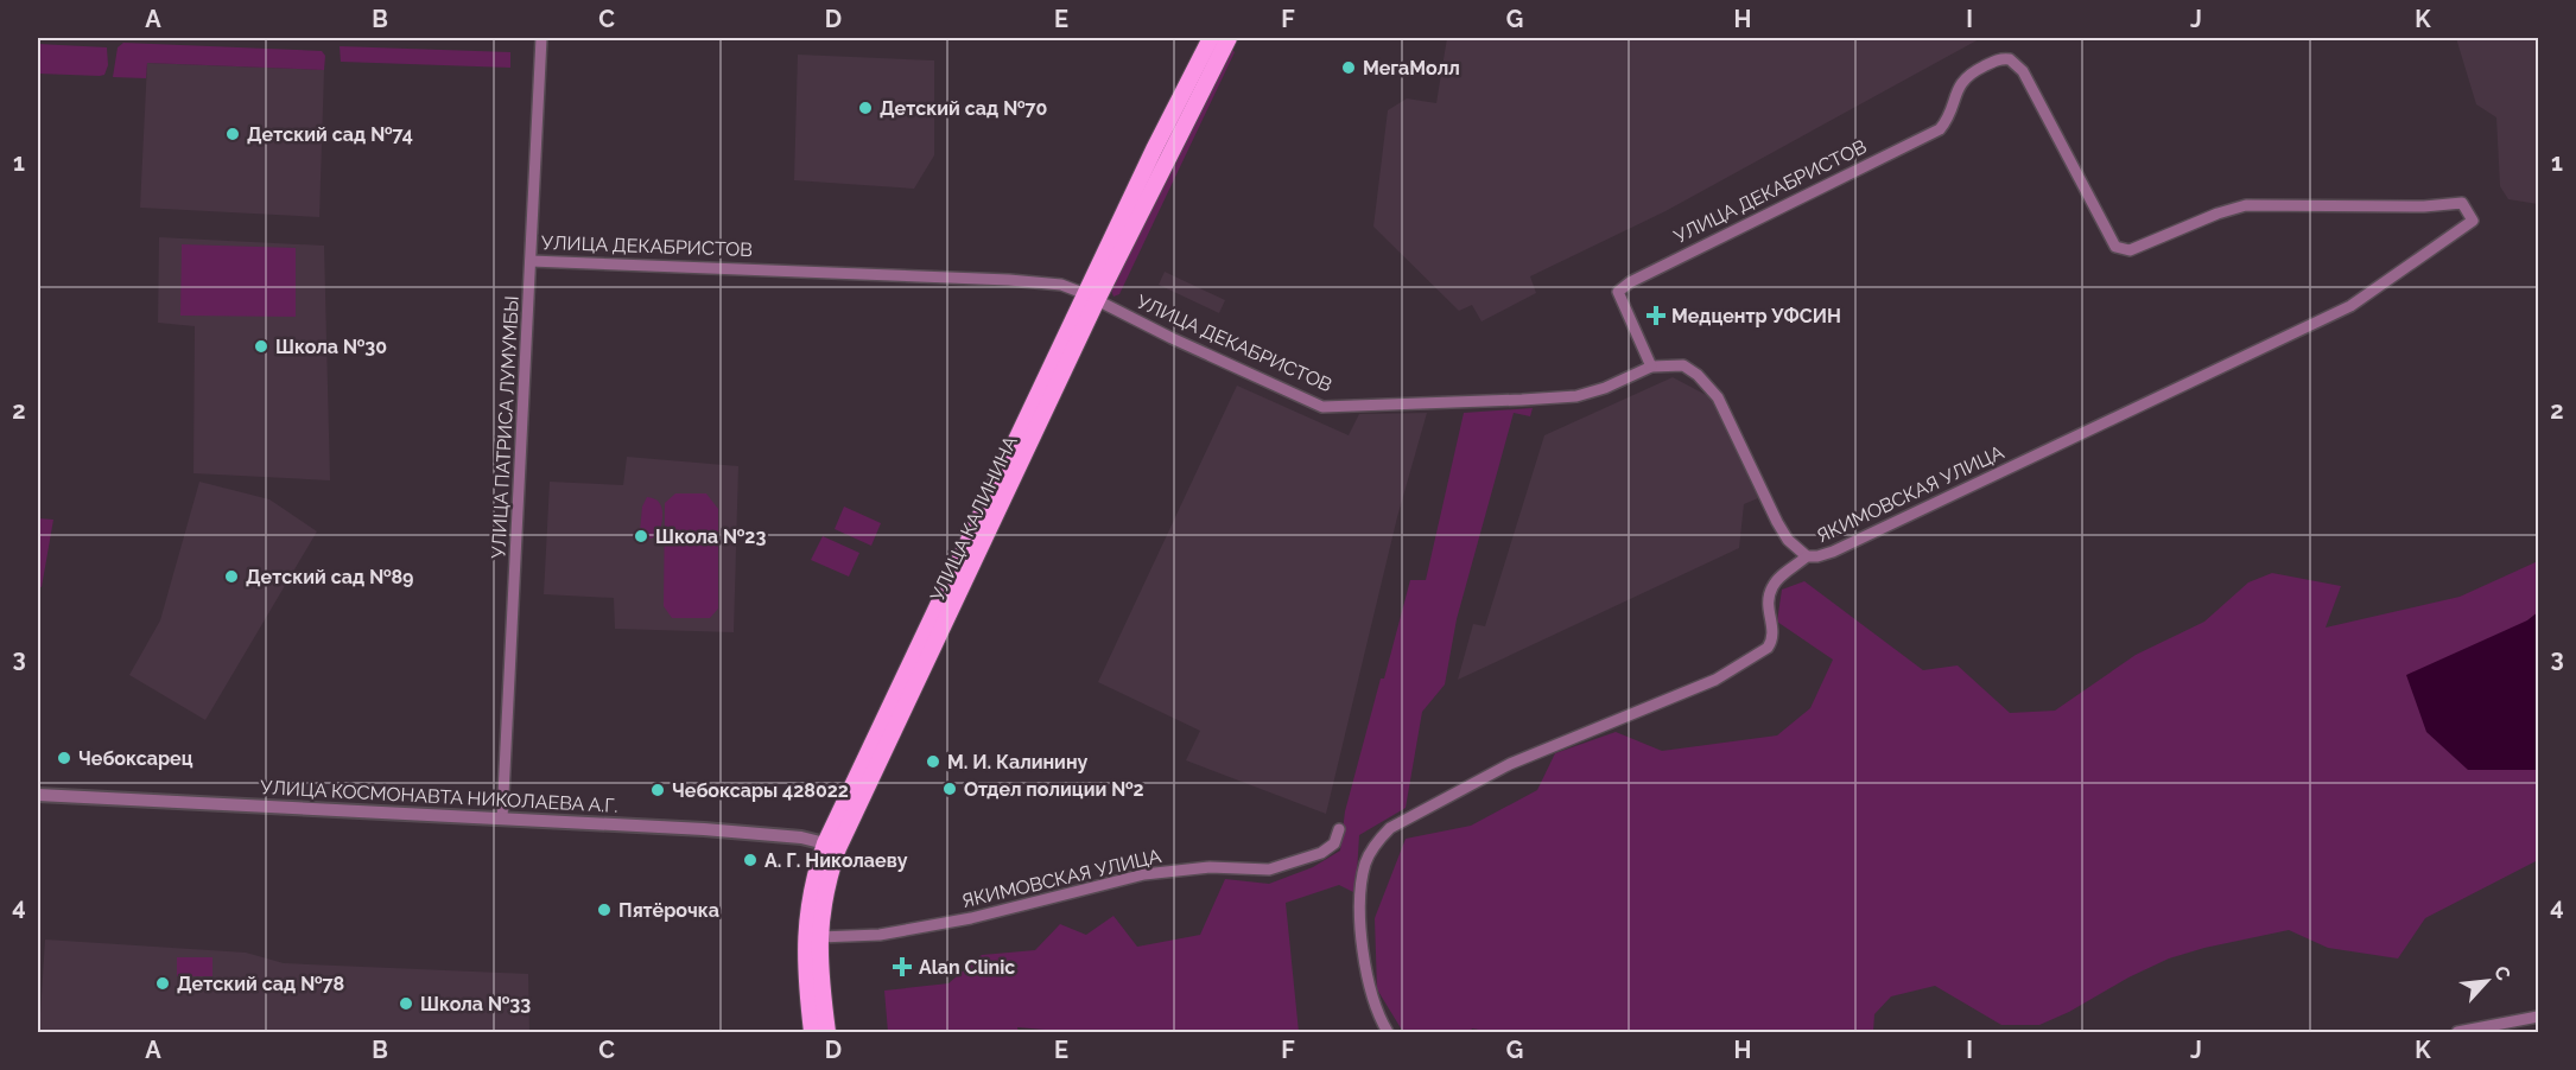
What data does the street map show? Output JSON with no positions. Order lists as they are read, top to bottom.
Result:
{
  "streets": {
    "main road": ["УЛИЦА КАЛИНИНА"],
    "street": [
      "УЛИЦА ДЕКАБРИСТОВ",
      "УЛИЦА ПАТРИСА ЛУМУМБЫ",
      "ЯКИМОВСКАЯ УЛИЦА",
      "УЛИЦА КОСМОНАВТА НИКОЛАЕВА А.Г."
    ]
  },
  "crossings": [
    ["УЛИЦА ДЕКАБРИСТОВ", "УЛИЦА ПАТРИСА ЛУМУМБЫ"],
    ["УЛИЦА ДЕКАБРИСТОВ", "ЯКИМОВСКАЯ УЛИЦА"],
    ["УЛИЦА ДЕКАБРИСТОВ", "УЛИЦА КАЛИНИНА"],
    ["УЛИЦА ПАТРИСА ЛУМУМБЫ", "УЛИЦА КОСМОНАВТА НИКОЛАЕВА А.Г."],
    ["ЯКИМОВСКАЯ УЛИЦА", "УЛИЦА КАЛИНИНА"],
    ["УЛИЦА КАЛИНИНА", "УЛИЦА КОСМОНАВТА НИКОЛАЕВА А.Г."]
  ],
  "places": {
    "other": [
      "МегаМолл",
      "Детский сад №70",
      "Детский сад №74",
      "Школа №30",
      "Школа №23",
      "Детский сад №89",
      "Чебоксарец",
      "М. И. Калинину",
      "Отдел полиции №2",
      "Чебоксары 428022",
      "А. Г. Николаеву",
      "Пятёрочка",
      "Детский сад №78",
      "Школа №33"
    ],
    "health": ["Медцентр УФСИН", "Alan Clinic"]
  },
  "north": "top right",
  "grid": {
    "columns": [
      "A",
      "B",
      "C",
      "D",
      "E",
      "F",
      "G",
      "H",
      "I",
      "J",
      "K"
    ],
    "rows": [
      "1",
      "2",
      "3",
      "4"
    ]
  }
}
